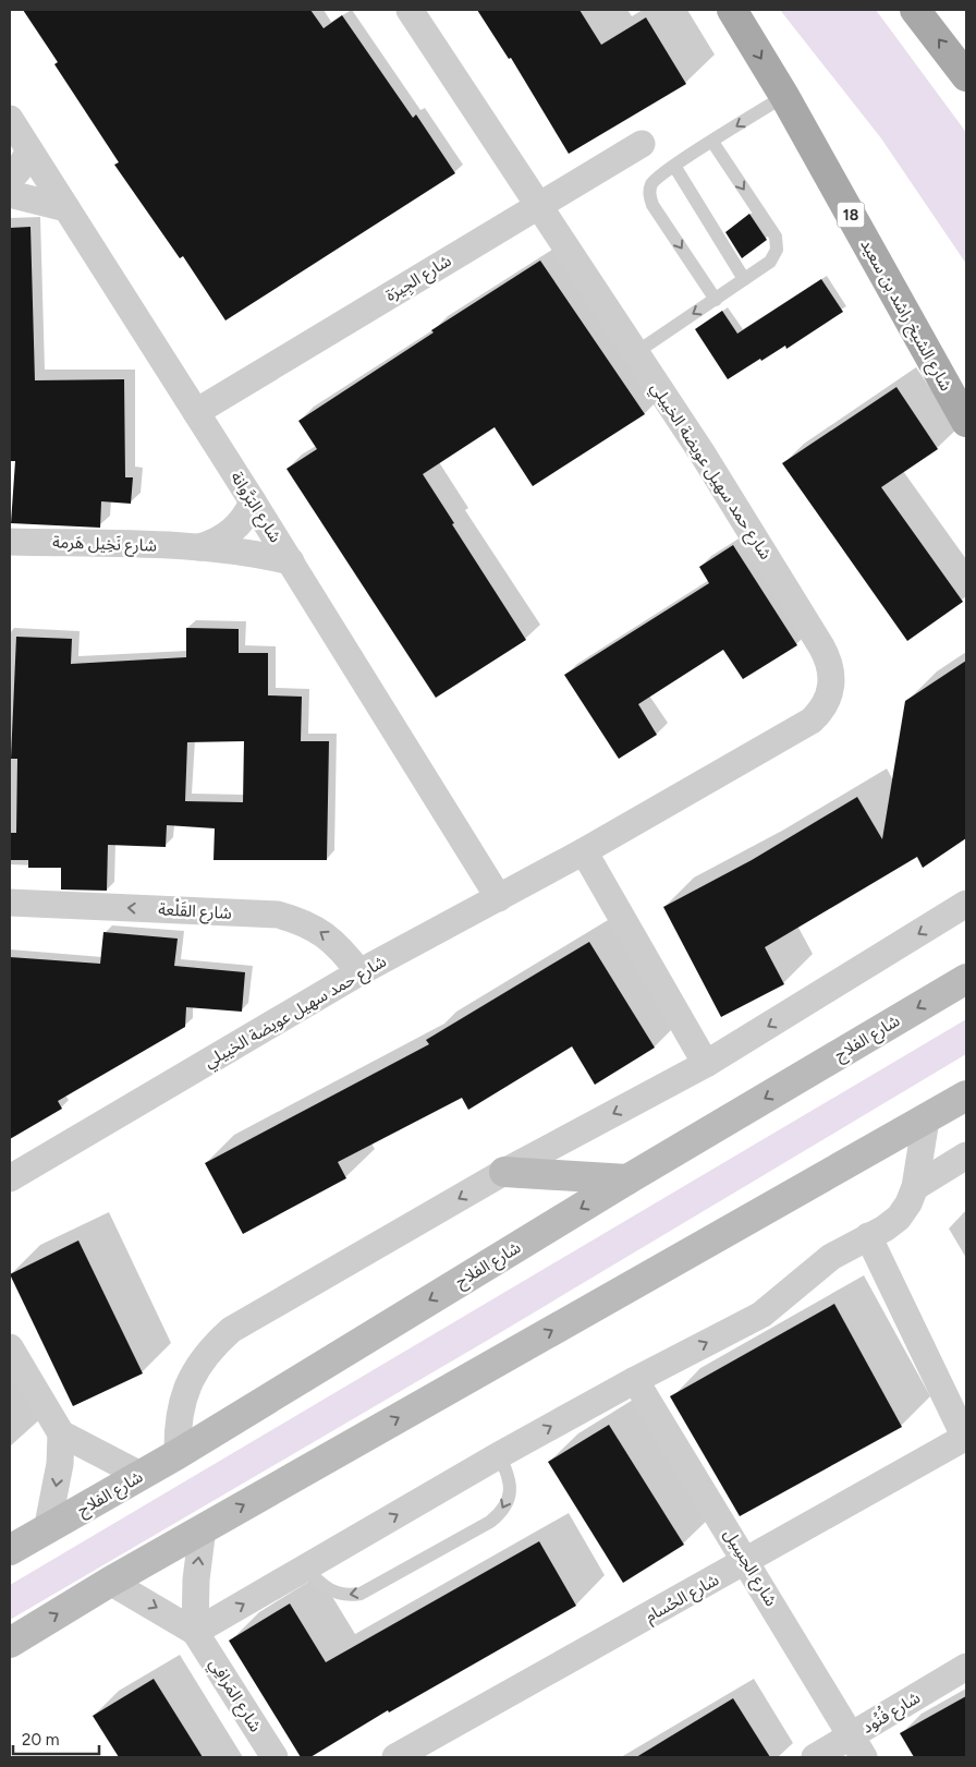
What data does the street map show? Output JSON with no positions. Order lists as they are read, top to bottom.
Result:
{
  "streets": {
    "main road": ["18", "شارع الشيخ راشد بن سعيد", "شارع الفلاح"],
    "street": [
      "شارع الجِيرَة",
      "شارع حمد سهيل عويضة الخييلي",
      "شارع البَرَّوانة",
      "شارع نَخِيل هَرمة",
      "شارع القَلْعة",
      "شارع الحِسِيل",
      "شارع الحُسام",
      "شارع المَرافِي",
      "شارع فُنُود"
    ]
  },
  "crossings": [
    ["شارع الجِيرَة", "شارع حمد سهيل عويضة الخييلي"],
    ["شارع الجِيرَة", "شارع البَرَّوانة"],
    ["شارع حمد سهيل عويضة الخييلي", "شارع البَرَّوانة"],
    ["شارع حمد سهيل عويضة الخييلي", "شارع القَلْعة"],
    ["شارع البَرَّوانة", "شارع نَخِيل هَرمة"],
    ["شارع الحِسِيل", "شارع الحُسام"],
    ["شارع الحِسِيل", "شارع فُنُود"]
  ],
  "one_way": ["شارع القَلْعة", "شارع المَرافِي"],
  "scale_bar": "20 m"
}
